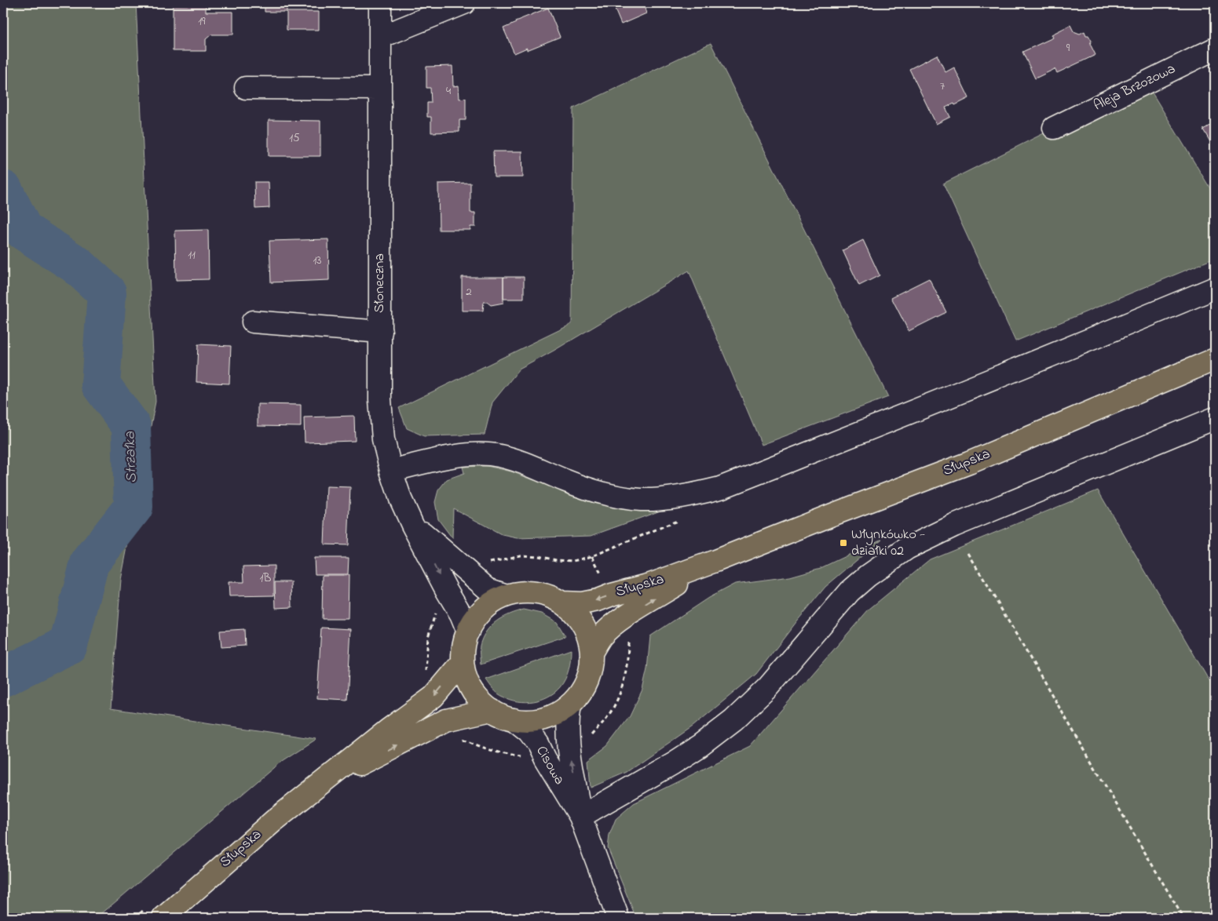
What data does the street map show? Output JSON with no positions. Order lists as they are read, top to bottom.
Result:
{
  "streets": {
    "main road": ["Słupska"],
    "street": ["Aleja Brzozowa", "Słoneczna", "Cisowa"]
  },
  "crossings": [
    ["Słoneczna", "Słupska"],
    ["Słoneczna", "Cisowa"],
    ["Słupska", "Cisowa"]
  ],
  "water": ["Strzałka"],
  "places": {
    "transit": ["Włynkówko - działki 02"]
  },
  "house_numbers": [
    "19",
    "9",
    "7",
    "4",
    "15",
    "11",
    "13",
    "2",
    "1B"
  ]
}
